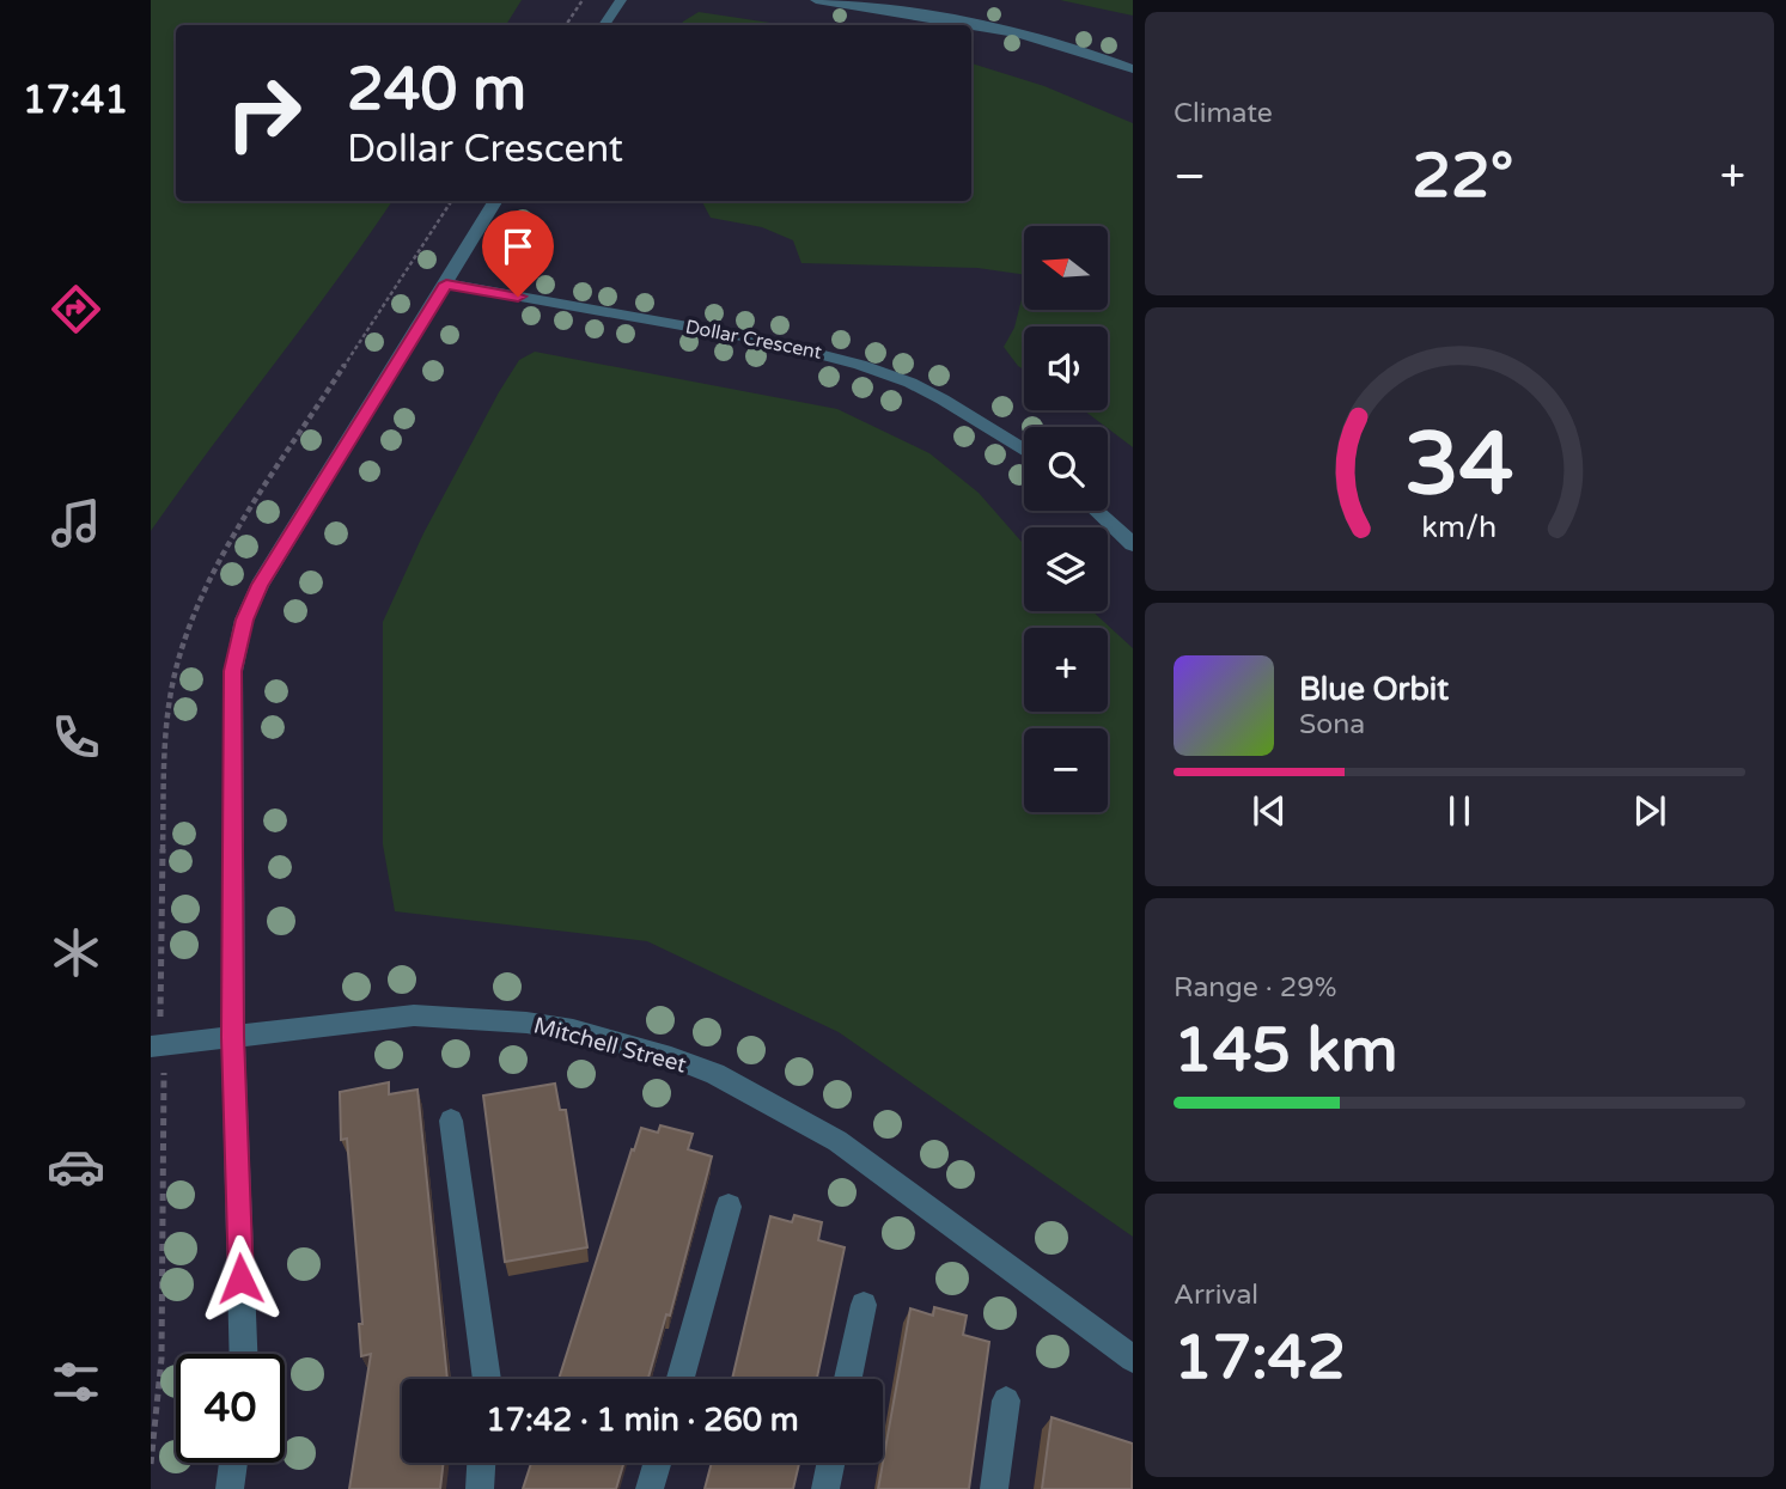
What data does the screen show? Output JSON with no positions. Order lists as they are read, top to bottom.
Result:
{
  "streets": {
    "street": ["Dollar Crescent", "Mitchell Street"]
  },
  "north": "left",
  "page": {
    "tabs": "17:41",
    "tile": [
      "Climate",
      ["Range · 29%", "145 km"],
      ["Arrival", "17:42"]
    ],
    "turn": ["240 m", "Dollar Crescent"],
    "heat": ["−", "22°", "+"],
    "map_buttons": ["+", "−"],
    "song": ["Blue Orbit", "Sona"],
    "limit": "40",
    "trip": "17:42 · 1 min · 260 m",
    "gauge": ["34", "km/h"]
  }
}
